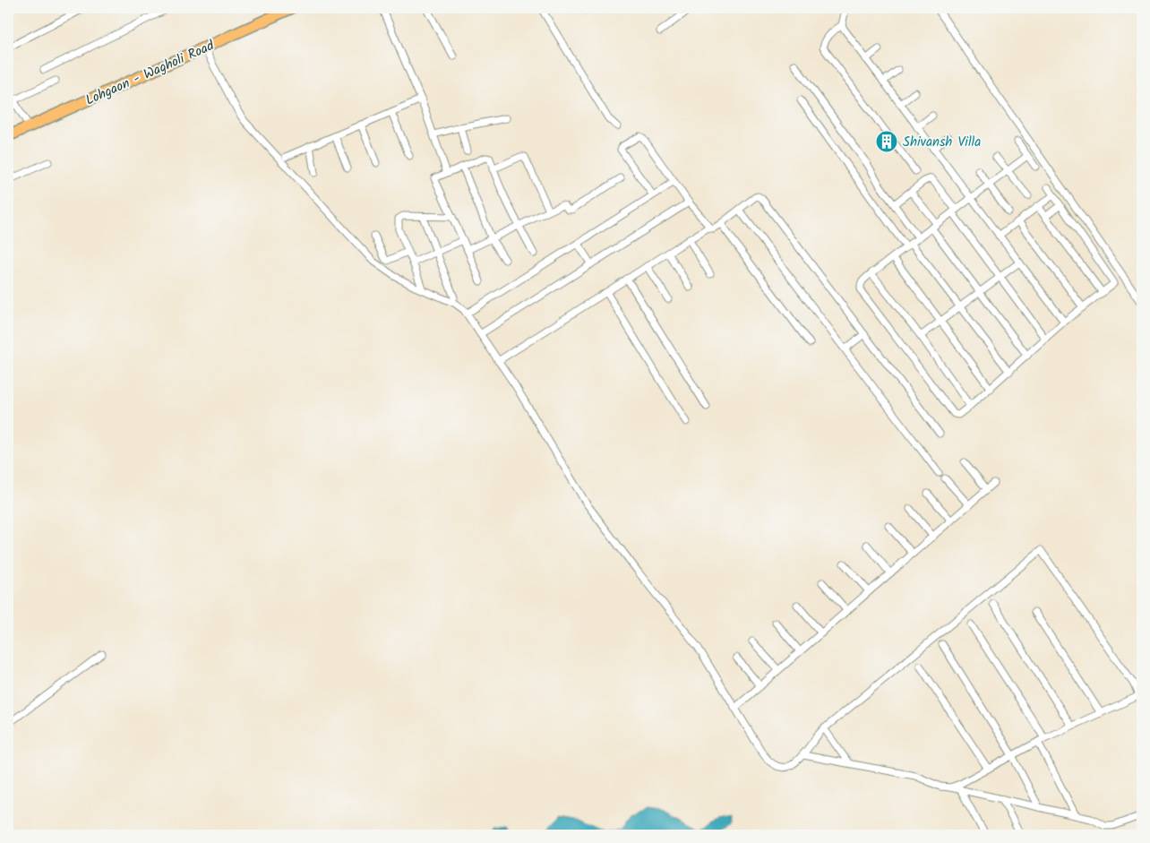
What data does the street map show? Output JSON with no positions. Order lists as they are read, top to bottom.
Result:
{
  "streets": {
    "main road": ["Lohgaon - Wagholi Road"]
  },
  "places": {
    "building": ["Shivansh Villa"]
  }
}
